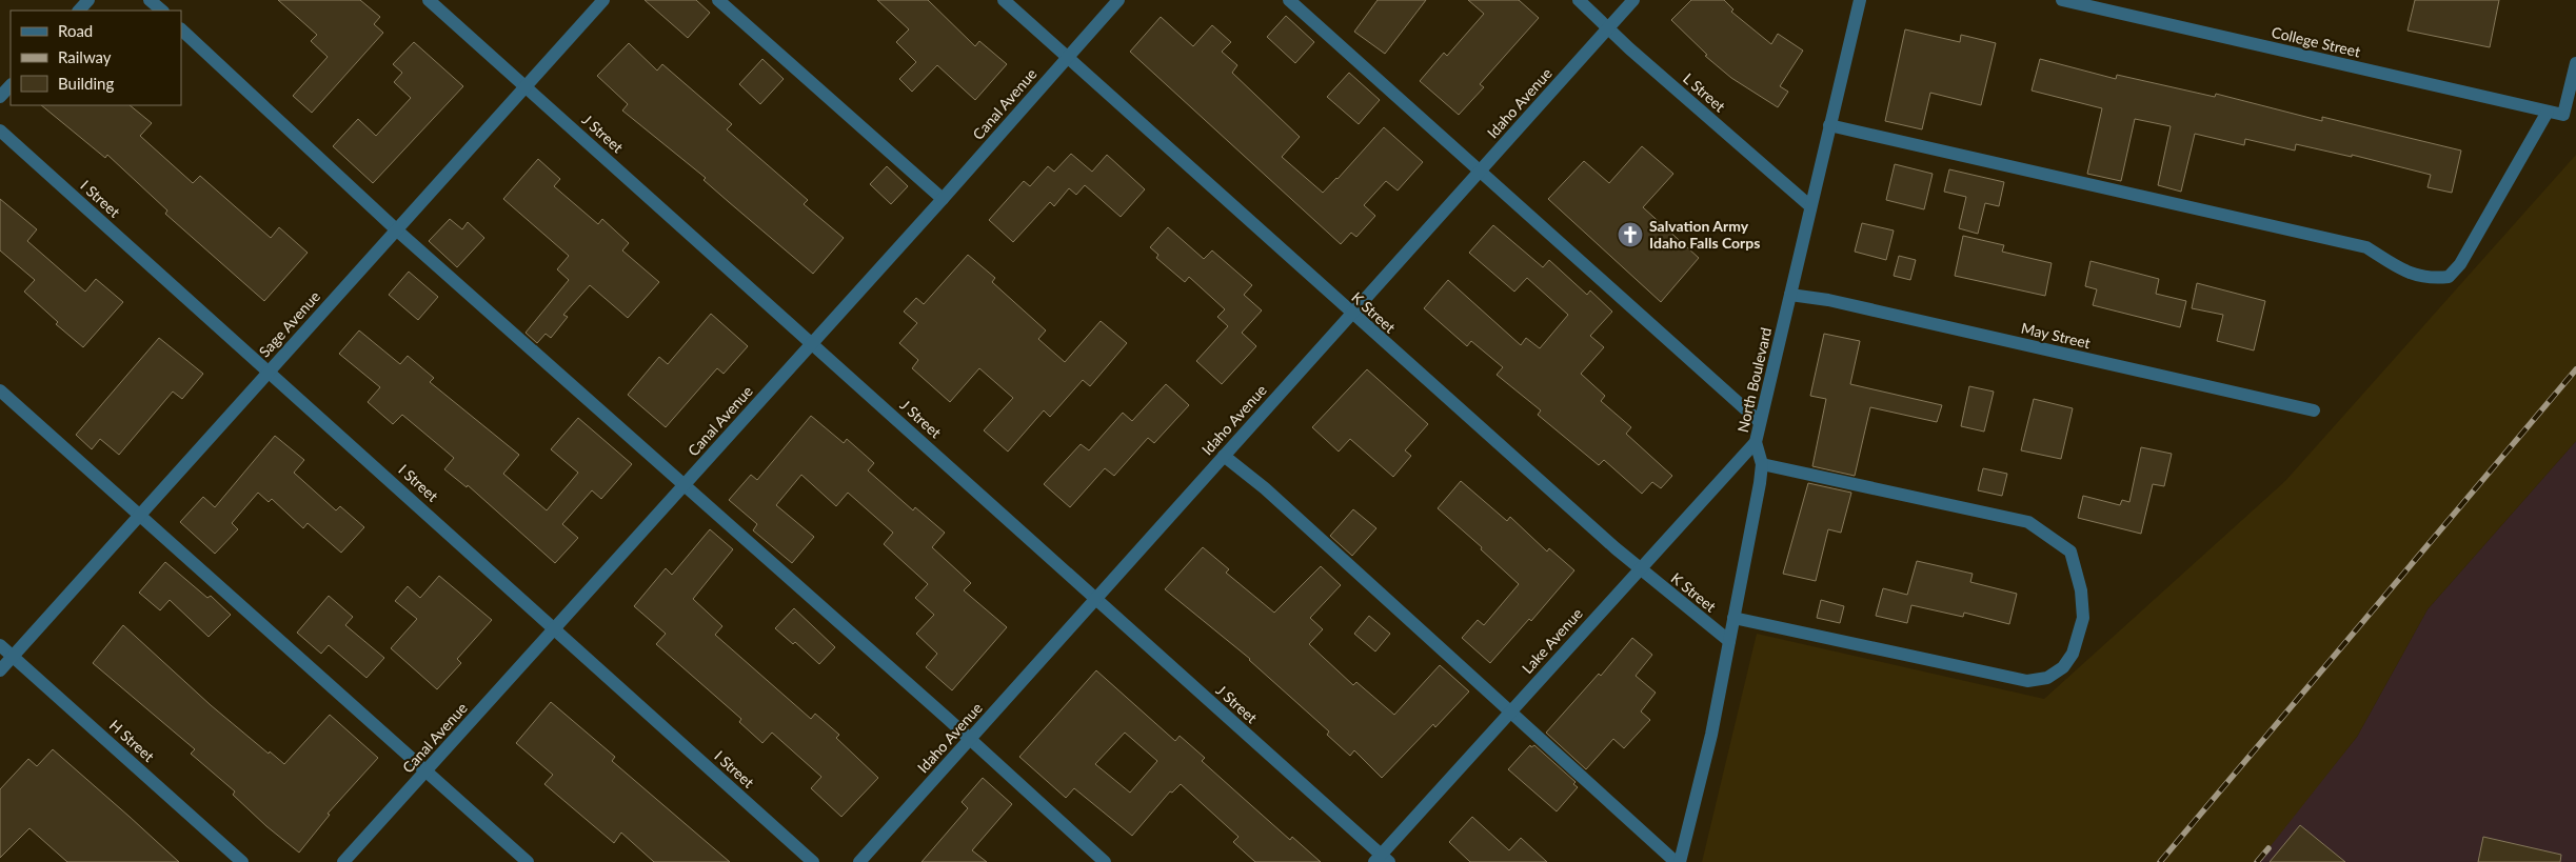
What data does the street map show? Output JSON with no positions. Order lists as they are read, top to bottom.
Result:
{
  "streets": {
    "street": [
      "College Street",
      "L Street",
      "Idaho Avenue",
      "Canal Avenue",
      "J Street",
      "I Street",
      "K Street",
      "Sage Avenue",
      "May Street",
      "North Boulevard",
      "Lake Avenue",
      "H Street"
    ]
  },
  "crossings": [
    ["L Street", "Idaho Avenue"],
    ["L Street", "North Boulevard"],
    ["Idaho Avenue", "J Street"],
    ["Idaho Avenue", "K Street"],
    ["Canal Avenue", "J Street"],
    ["Canal Avenue", "I Street"],
    ["Canal Avenue", "K Street"],
    ["J Street", "Sage Avenue"],
    ["J Street", "Lake Avenue"],
    ["I Street", "Sage Avenue"],
    ["K Street", "North Boulevard"],
    ["K Street", "Lake Avenue"],
    ["Sage Avenue", "H Street"],
    ["May Street", "North Boulevard"],
    ["North Boulevard", "Lake Avenue"]
  ],
  "places": {
    "church": ["Salvation Army Idaho Falls Corps"]
  },
  "legend": ["Road", "Railway", "Building"]
}
